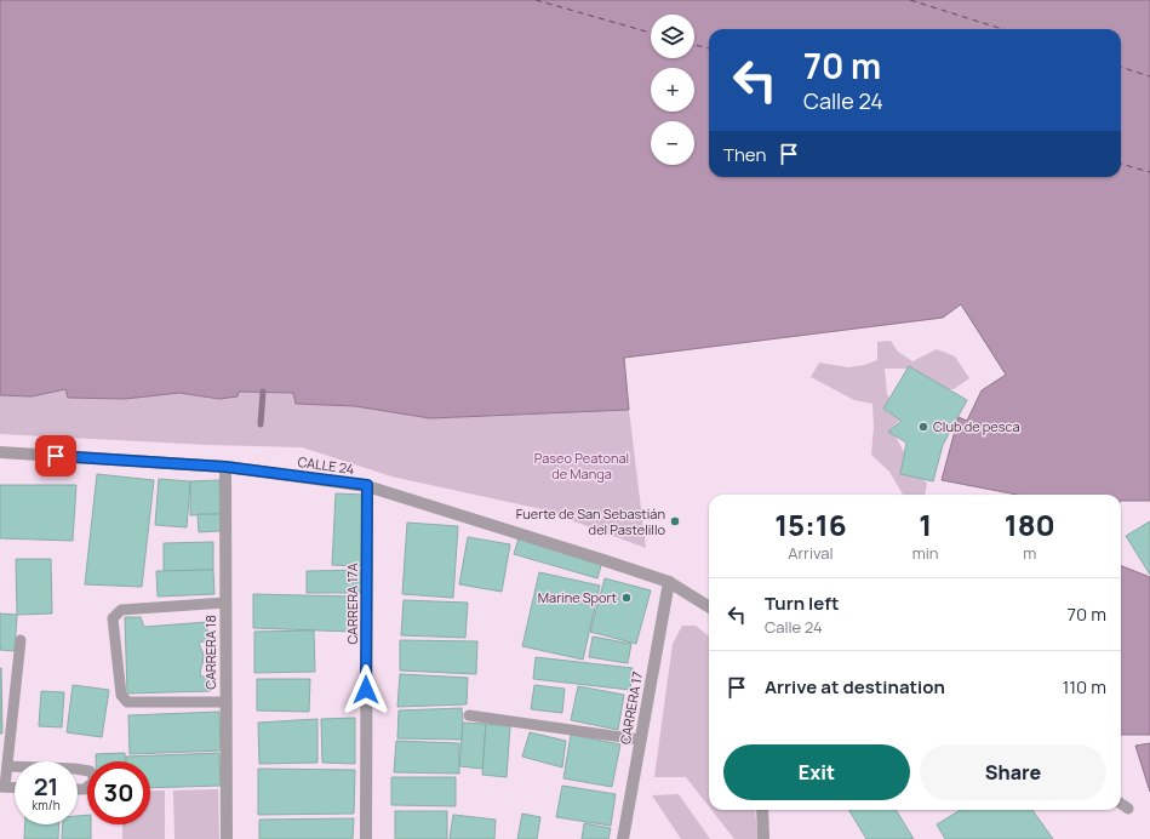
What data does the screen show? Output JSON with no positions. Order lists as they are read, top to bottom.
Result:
{
  "streets": {
    "street": [
      "CALLE 24",
      "CARRERA 17A",
      "CARRERA 18",
      "CARRERA 17"
    ]
  },
  "crossings": [
    ["CALLE 24", "CARRERA 17A"],
    ["CALLE 24", "CARRERA 18"],
    ["CALLE 24", "CARRERA 17"]
  ],
  "parks": ["Paseo Peatonal de Manga"],
  "places": ["Club de pesca", "Fuerte de San Sebastián del Pastelillo", "Marine Sport"],
  "page": {
    "map_buttons": ["+", "−"],
    "turn": ["70 m", "Calle 24"],
    "then": "Then",
    "eta": [
      "15:16",
      "Arrival",
      "1",
      "min",
      "180",
      "m"
    ],
    "list": [
      {
        "name": "Turn left",
        "note": "Calle 24",
        "value": "70 m"
      },
      {
        "name": "Arrive at destination",
        "value": "110 m"
      }
    ],
    "buttons": ["Exit", "Share"],
    "speed": "21 km/h",
    "limit": "30"
  }
}
